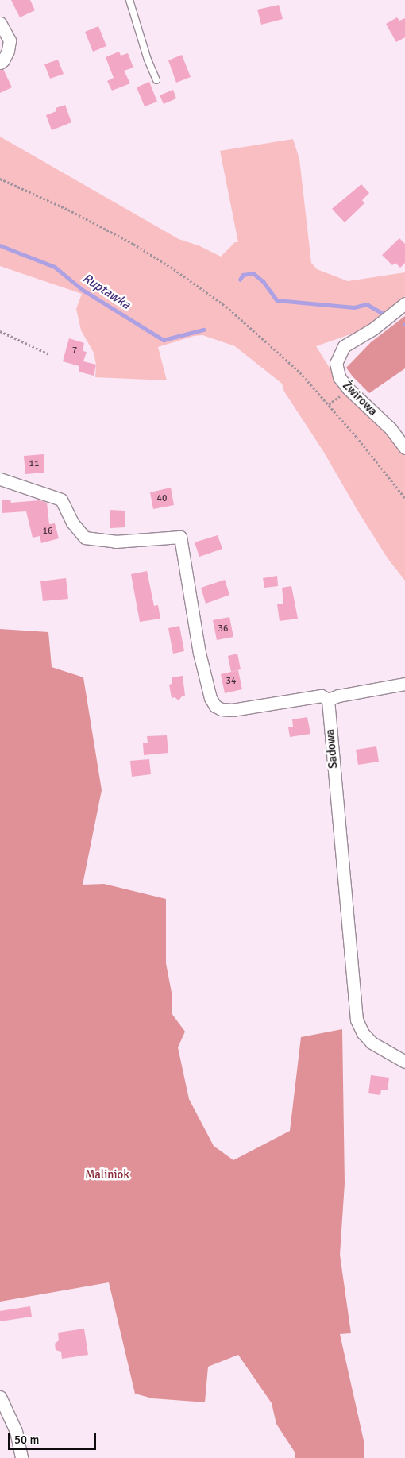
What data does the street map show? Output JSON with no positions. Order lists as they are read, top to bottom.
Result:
{
  "streets": {
    "street": ["Żwirowa", "Sadowa"]
  },
  "water": ["Ruptawka"],
  "parks": ["Maliniok"],
  "house_numbers": [
    "7",
    "11",
    "40",
    "16",
    "36",
    "34"
  ],
  "scale_bar": "50 m"
}
